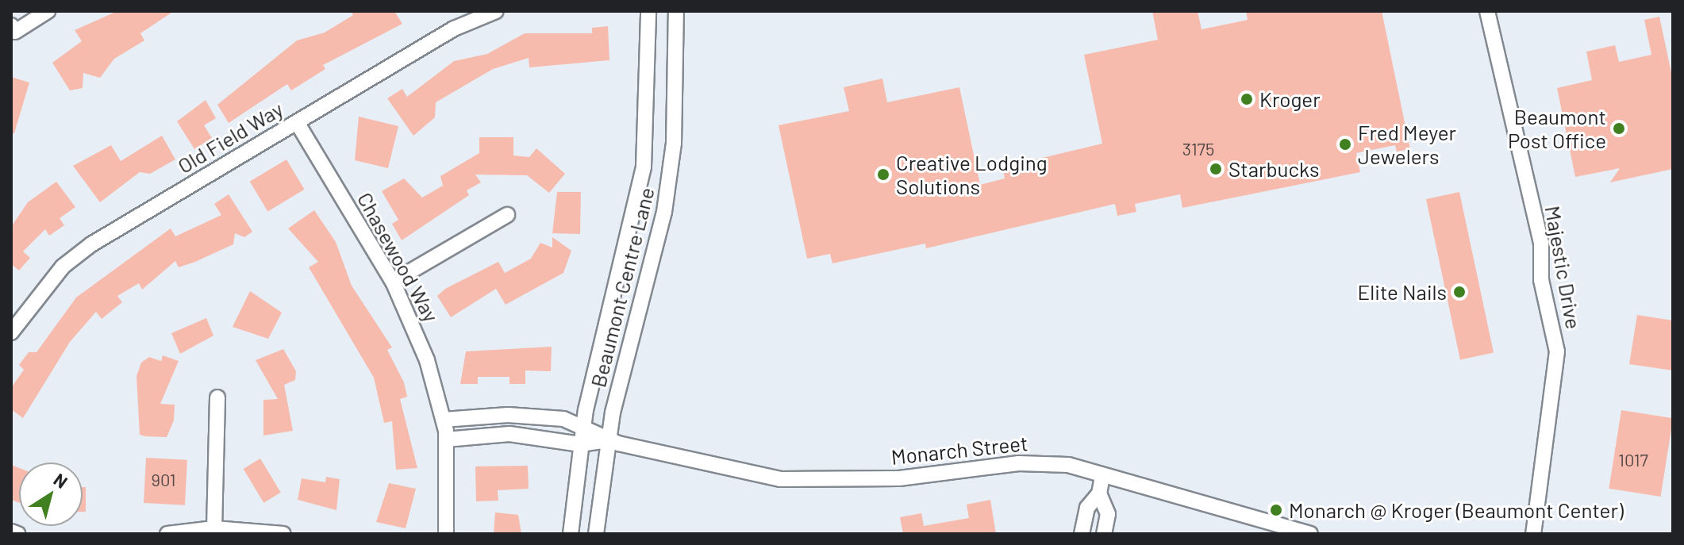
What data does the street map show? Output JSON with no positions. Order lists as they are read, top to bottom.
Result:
{
  "streets": {
    "street": [
      "Old Field Way",
      "Chasewood Way",
      "Majestic Drive",
      "Beaumont Centre Lane",
      "Monarch Street"
    ]
  },
  "crossings": [
    ["Old Field Way", "Chasewood Way"],
    ["Beaumont Centre Lane", "Monarch Street"]
  ],
  "places": [
    "Kroger",
    "Beaumont Post Office",
    "Fred Meyer Jewelers",
    "Starbucks",
    "Creative Lodging Solutions",
    "Elite Nails",
    "Monarch @ Kroger (Beaumont Center)"
  ],
  "house_numbers": ["3175", "1017", "901"],
  "north": "top right"
}
